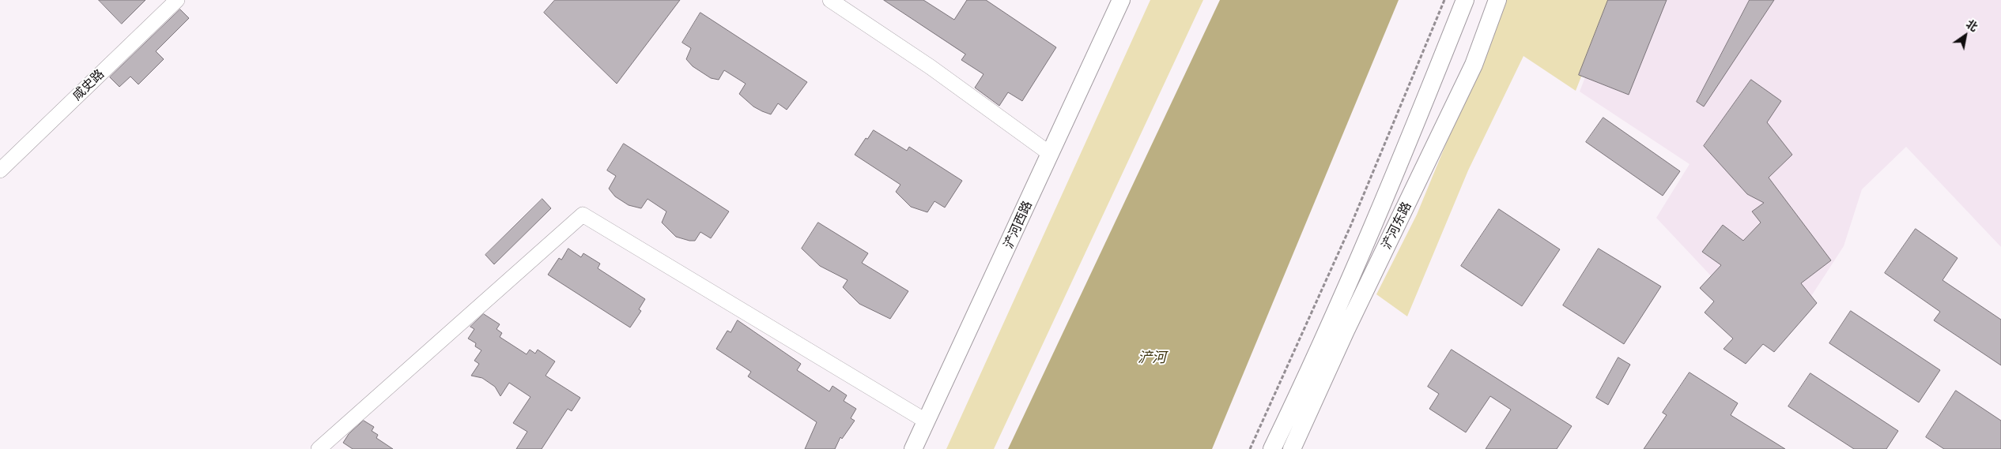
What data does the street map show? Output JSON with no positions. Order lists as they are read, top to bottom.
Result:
{
  "streets": {
    "street": ["咸史路", "浐河西路", "浐河东路"]
  },
  "water": ["浐河"],
  "north": "top right"
}
